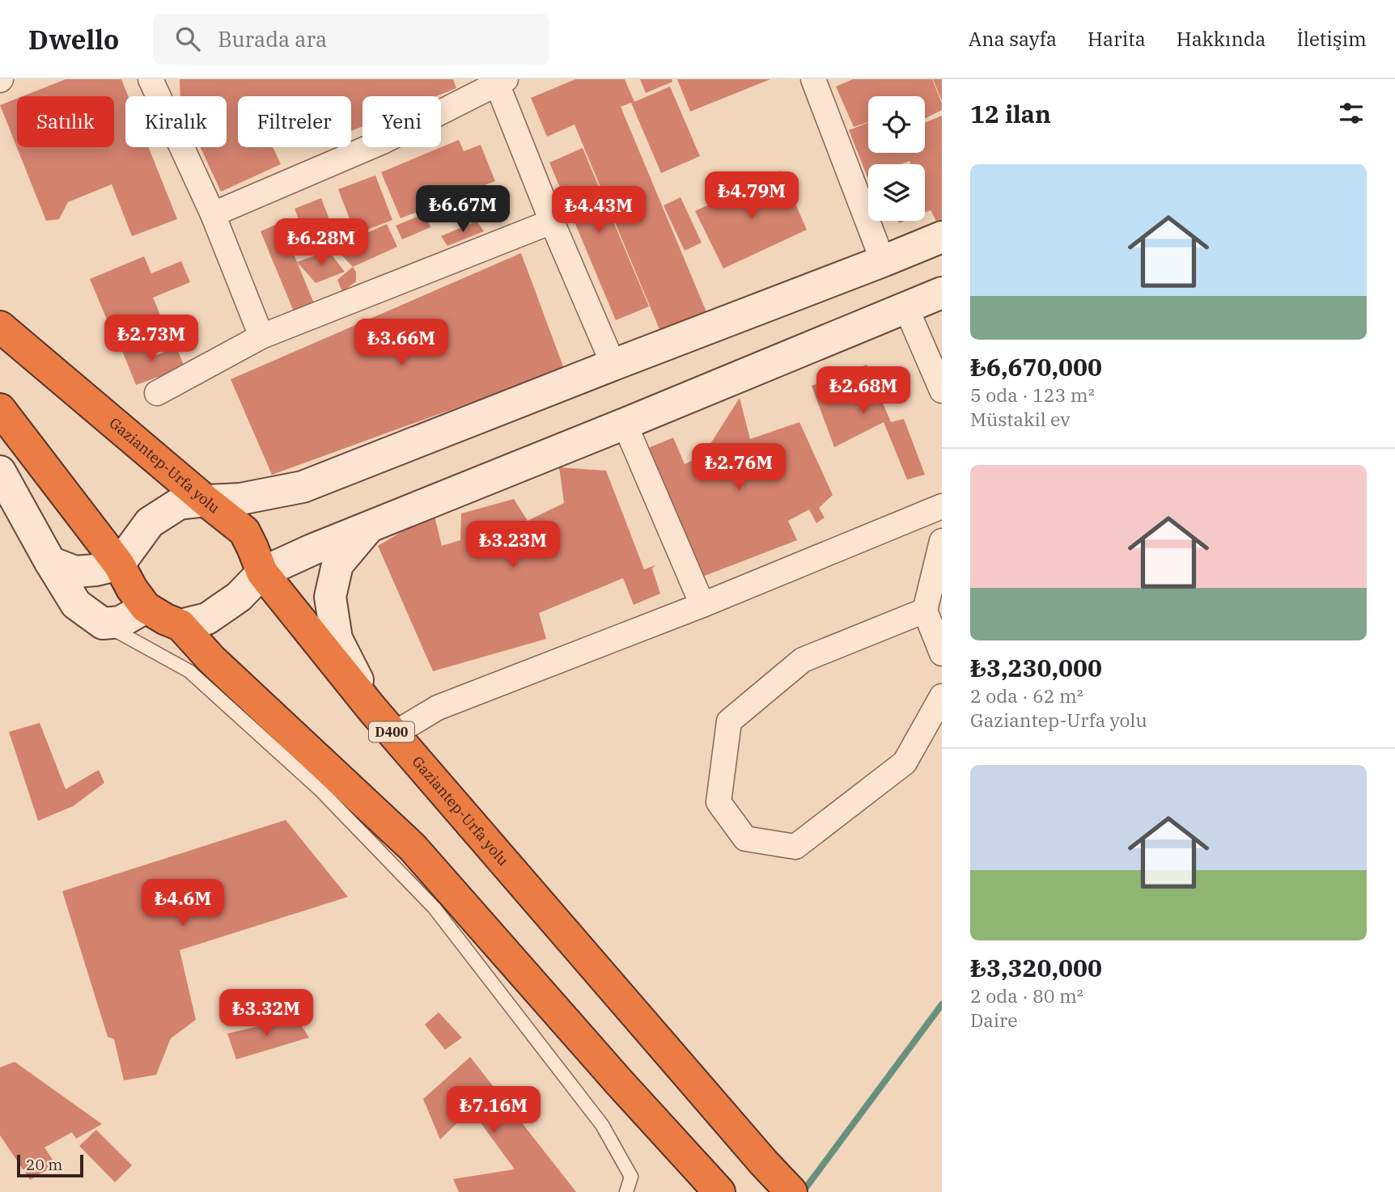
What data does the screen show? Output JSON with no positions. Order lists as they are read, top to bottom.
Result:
{
  "streets": {
    "highway": ["Gaziantep-Urfa yolu", "D400"]
  },
  "scale_bar": "20 m",
  "page": {
    "header": "Dwello",
    "search": "Burada ara",
    "nav": [
      "Ana sayfa",
      "Harita",
      "Hakkında",
      "İletişim"
    ],
    "heading": "12 ilan",
    "chip": [
      "Satılık",
      "Kiralık",
      "Filtreler",
      "Yeni"
    ],
    "list": [
      {
        "name": "₺6,670,000",
        "note": "5 oda · 123 m² · Müstakil ev"
      },
      {
        "name": "₺3,230,000",
        "note": "2 oda · 62 m² · Gaziantep-Urfa yolu"
      },
      {
        "name": "₺3,320,000",
        "note": "2 oda · 80 m² · Daire"
      }
    ],
    "price": [
      "₺4.79M",
      "₺6.67M",
      "₺4.43M",
      "₺6.28M",
      "₺2.73M",
      "₺3.66M",
      "₺2.68M",
      "₺2.76M",
      "₺3.23M",
      "₺4.6M",
      "₺3.32M",
      "₺7.16M"
    ],
    "scale": "20 m"
  }
}
